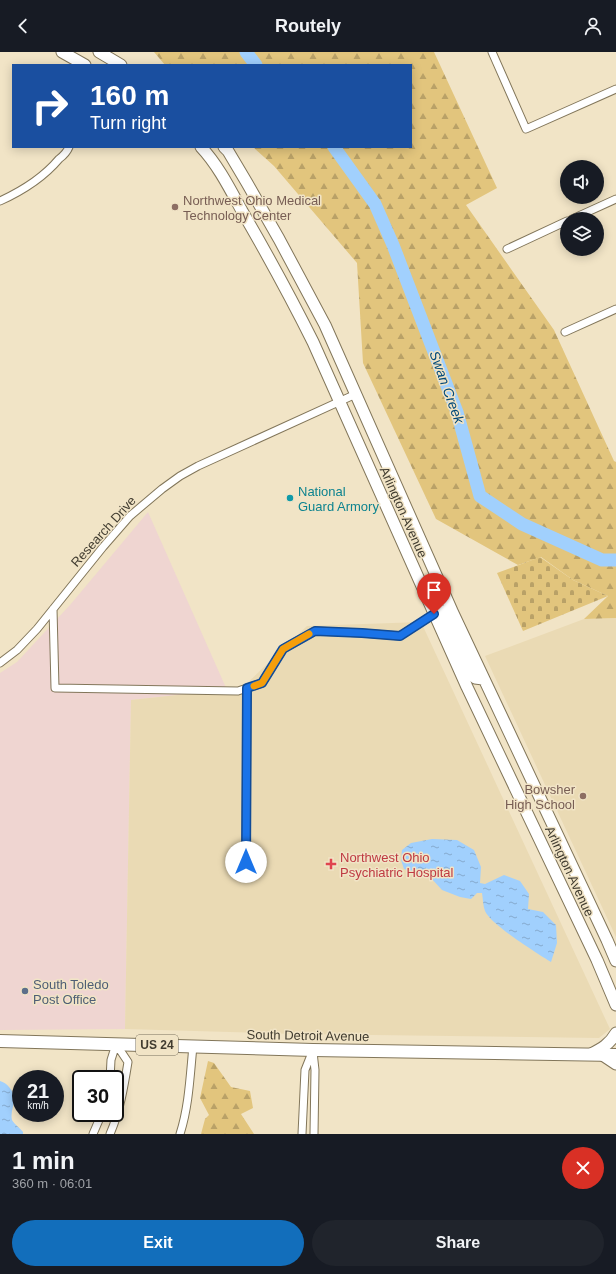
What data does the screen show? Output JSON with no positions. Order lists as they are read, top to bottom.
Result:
{
  "streets": {
    "main road": ["South Detroit Avenue", "US 24"],
    "street": ["Arlington Avenue", "Research Drive"]
  },
  "crossings": [
    ["Arlington Avenue", "Research Drive"]
  ],
  "water": ["Swan Creek"],
  "places": {
    "other": [
      "Northwest Ohio Medical Technology Center",
      "National Guard Armory",
      "Bowsher High School",
      "South Toledo Post Office"
    ],
    "health": ["Northwest Ohio Psychiatric Hospital"]
  },
  "page": {
    "header": "Routely",
    "turn": ["160 m", "Turn right"],
    "speed": "21 km/h",
    "limit": "30",
    "heading": ["1 min", "360 m · 06:01"],
    "buttons": ["Exit", "Share"]
  }
}
